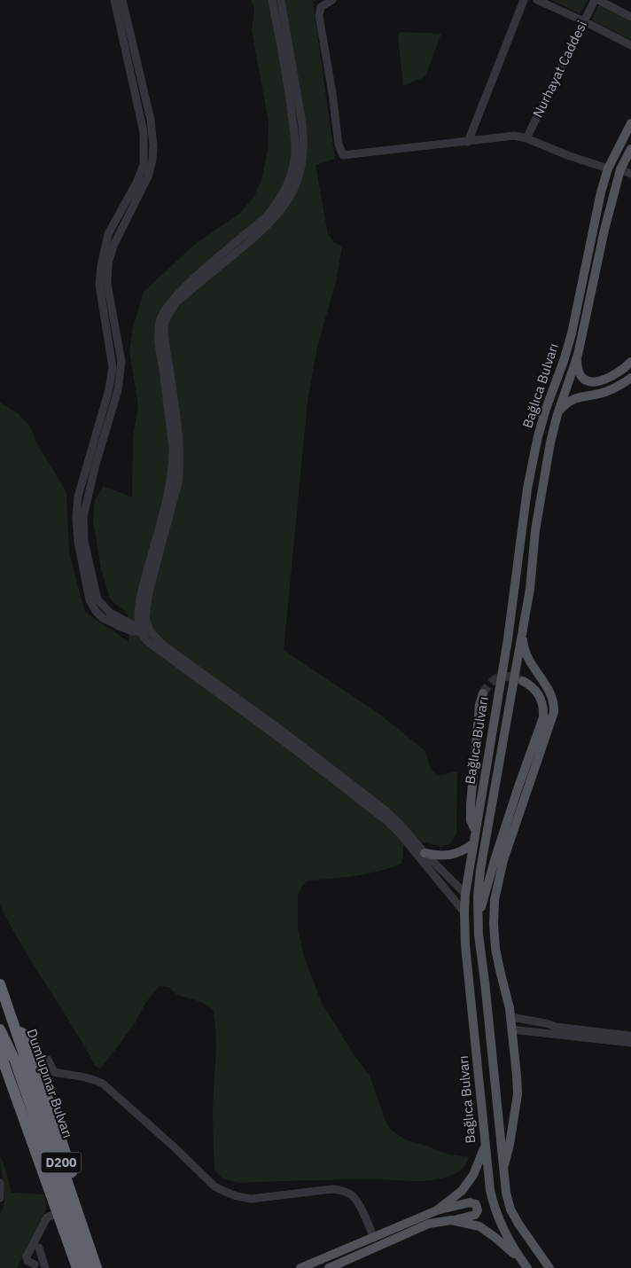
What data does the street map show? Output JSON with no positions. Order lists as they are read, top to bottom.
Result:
{
  "streets": {
    "highway": ["Dumlupınar Bulvarı", "D200"],
    "main road": ["Bağlıca Bulvarı"],
    "street": ["Nurhayat Caddesi"]
  }
}
